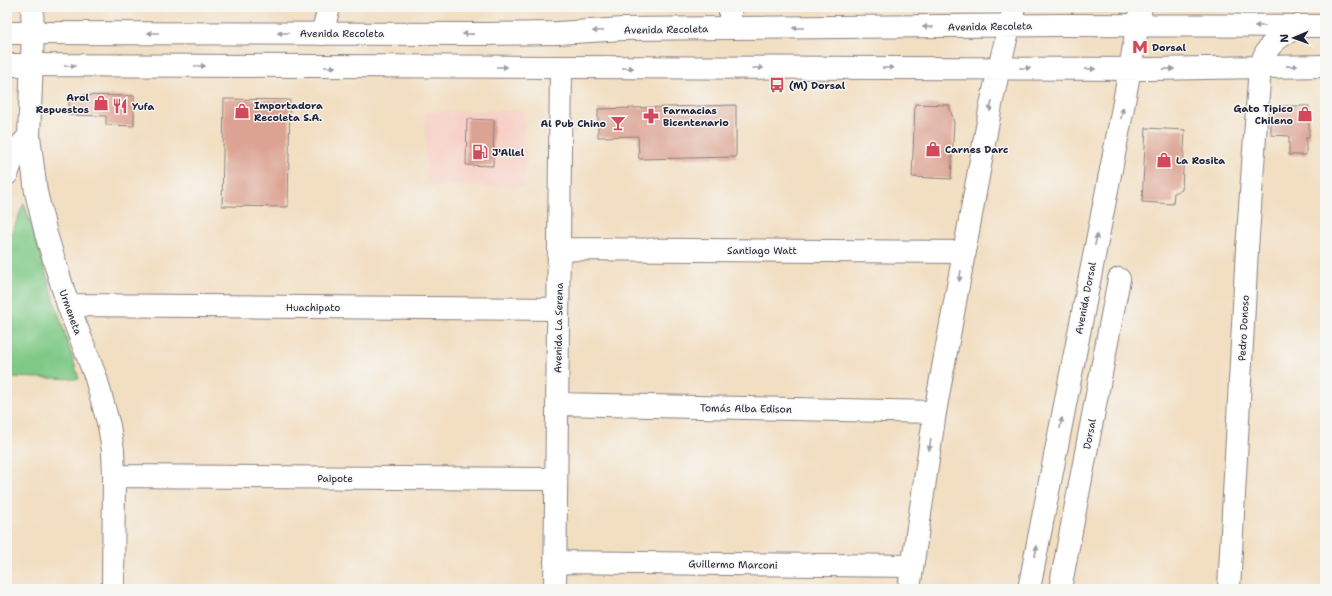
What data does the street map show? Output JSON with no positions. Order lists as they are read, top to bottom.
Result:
{
  "streets": {
    "street": [
      "Avenida Recoleta",
      "Santiago Watt",
      "Avenida Dorsal",
      "Huachipato",
      "Urmeneta",
      "Avenida La Serena",
      "Pedro Donoso",
      "Tomás Alba Edison",
      "Dorsal",
      "Paipote",
      "Guillermo Marconi"
    ]
  },
  "crossings": [
    ["Avenida Recoleta", "Avenida Dorsal"],
    ["Avenida Recoleta", "Urmeneta"],
    ["Avenida Recoleta", "Pedro Donoso"],
    ["Santiago Watt", "Avenida La Serena"],
    ["Huachipato", "Urmeneta"],
    ["Huachipato", "Avenida La Serena"],
    ["Urmeneta", "Paipote"],
    ["Avenida La Serena", "Tomás Alba Edison"],
    ["Avenida La Serena", "Paipote"],
    ["Avenida La Serena", "Guillermo Marconi"]
  ],
  "places": {
    "metro station": ["Dorsal"],
    "bus stop": ["(M) Dorsal"],
    "shop": [
      "Arol Repuestos",
      "Importadora Recoleta S.A.",
      "Gato Tipico Chileno",
      "Carnes Darc",
      "La Rosita"
    ],
    "restaurant": ["Yufa"],
    "pharmacy": ["Farmacias Bicentenario"],
    "bar": ["Al Pub Chino"],
    "fuel station": ["J'Allel"]
  },
  "north": "left"
}
